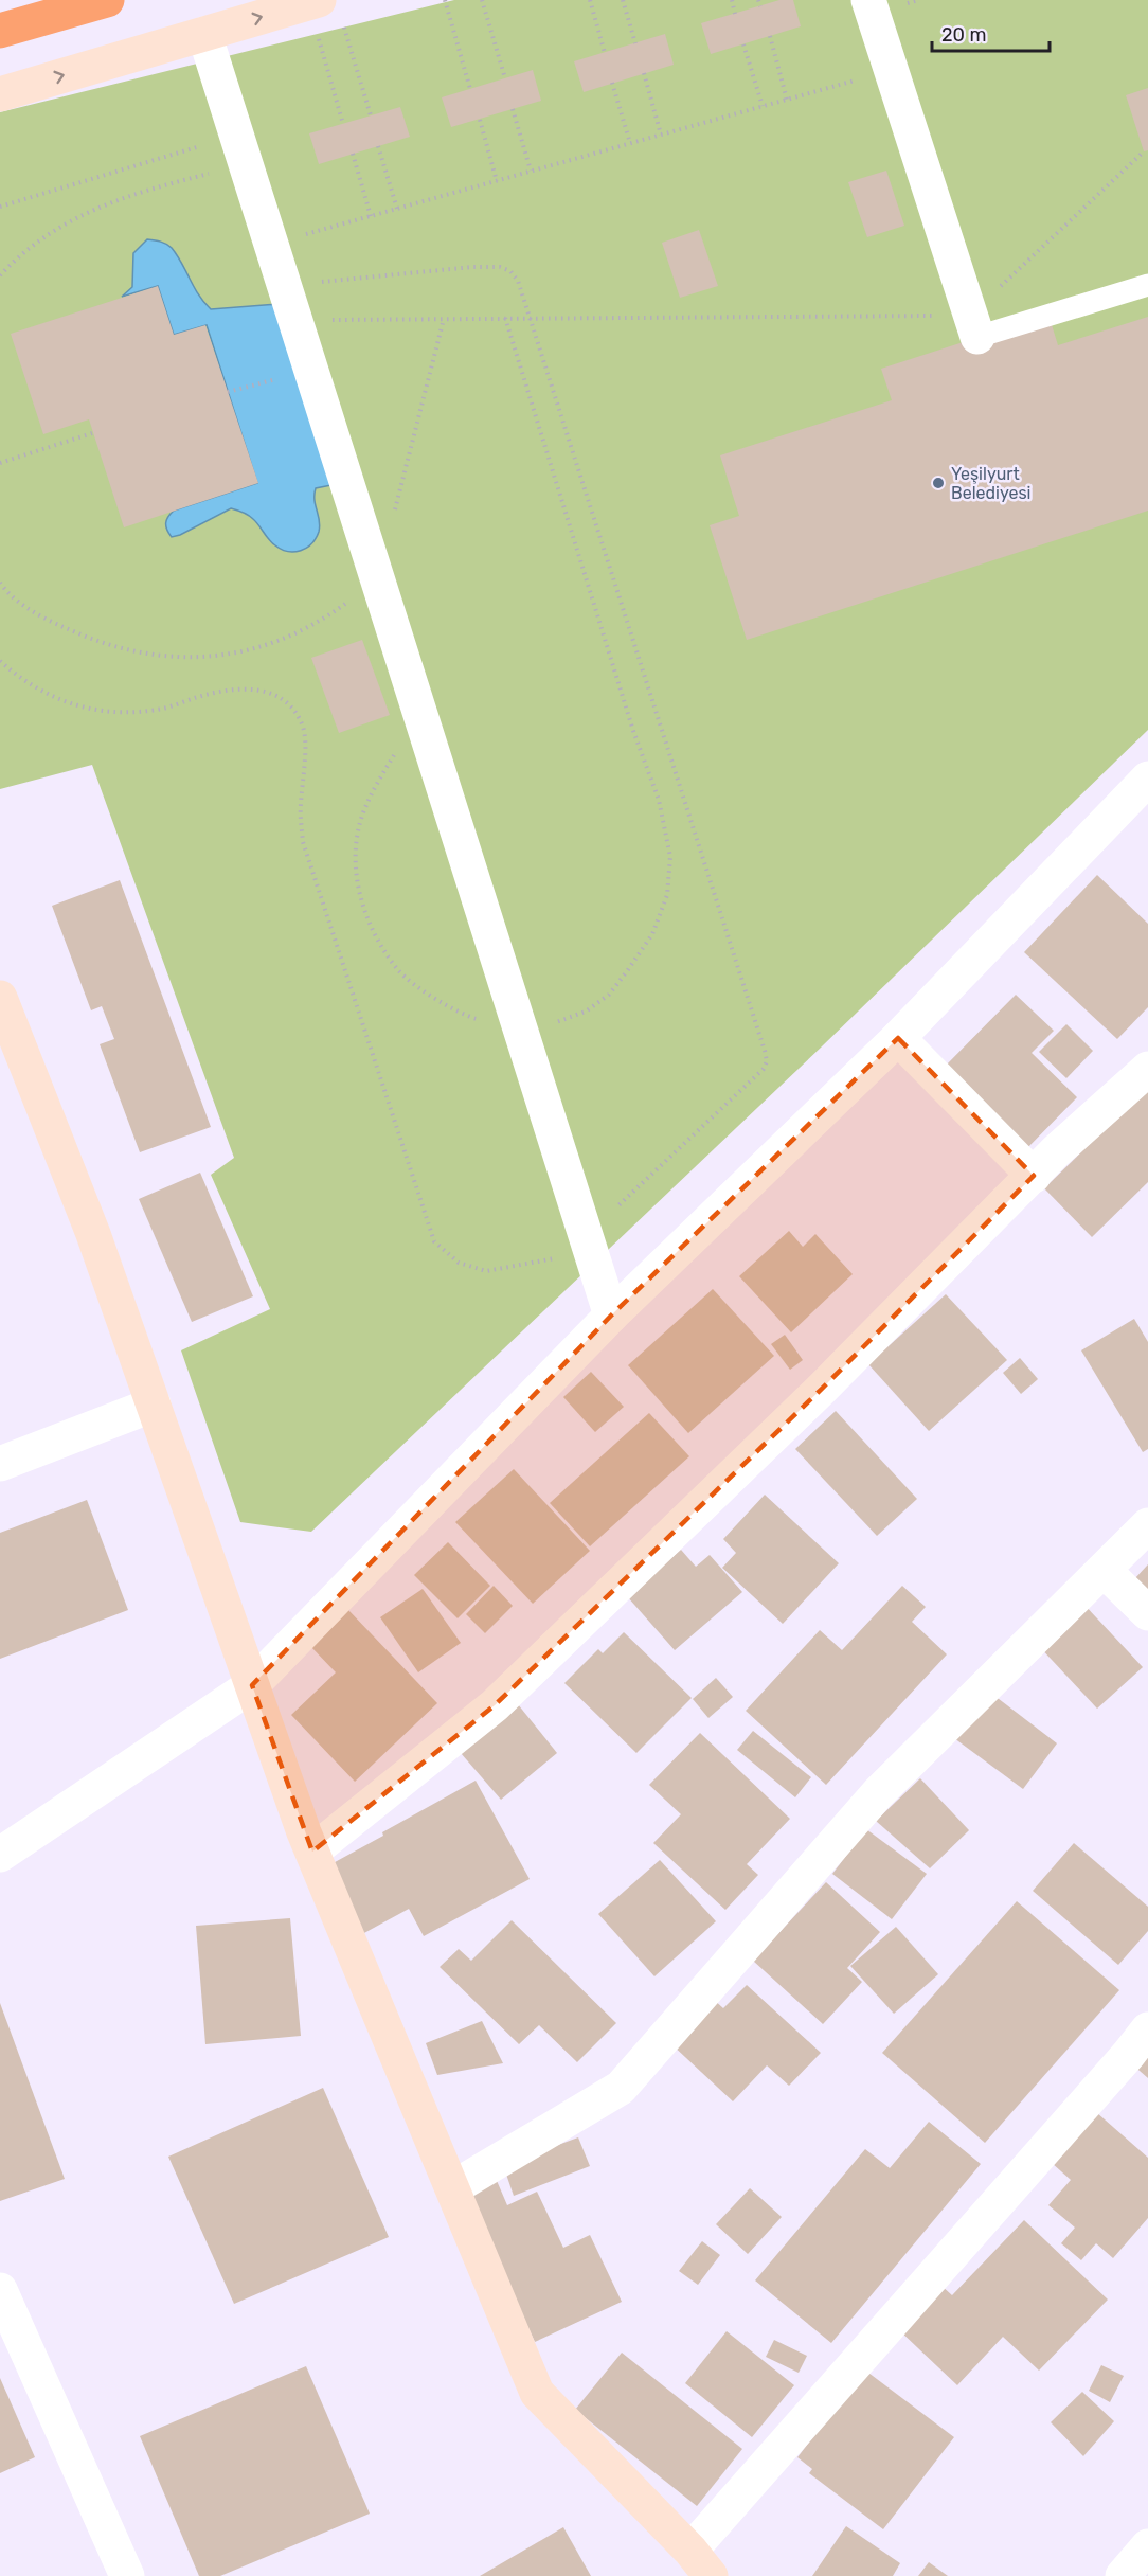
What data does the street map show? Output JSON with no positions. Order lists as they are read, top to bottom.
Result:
{
  "places": ["Yeşilyurt Belediyesi"],
  "scale_bar": "20 m"
}
